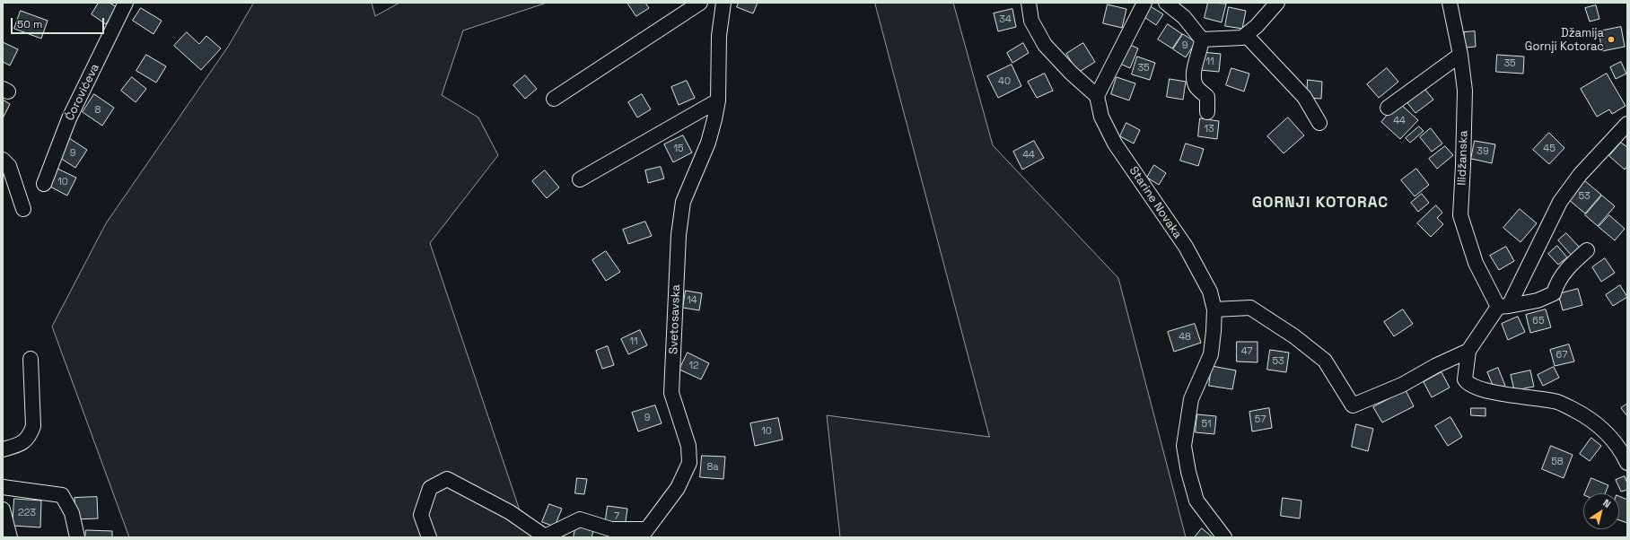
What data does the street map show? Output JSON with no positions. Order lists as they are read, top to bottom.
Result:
{
  "streets": {
    "street": [
      "Ćorovićeva",
      "Ilidžanska",
      "Starine Novaka",
      "Svetosavska"
    ]
  },
  "districts": ["GORNJI KOTORAC"],
  "places": ["Džamija Gornji Kotorac"],
  "house_numbers": [
    "34",
    "9",
    "11",
    "35",
    "35",
    "40",
    "8",
    "44",
    "13",
    "15",
    "45",
    "39",
    "9",
    "44",
    "10",
    "53",
    "14",
    "65",
    "48",
    "11",
    "47",
    "67",
    "53",
    "12",
    "9",
    "57",
    "51",
    "10",
    "58",
    "8a",
    "223",
    "7"
  ],
  "scale_bar": "50 m",
  "north": "top right"
}
